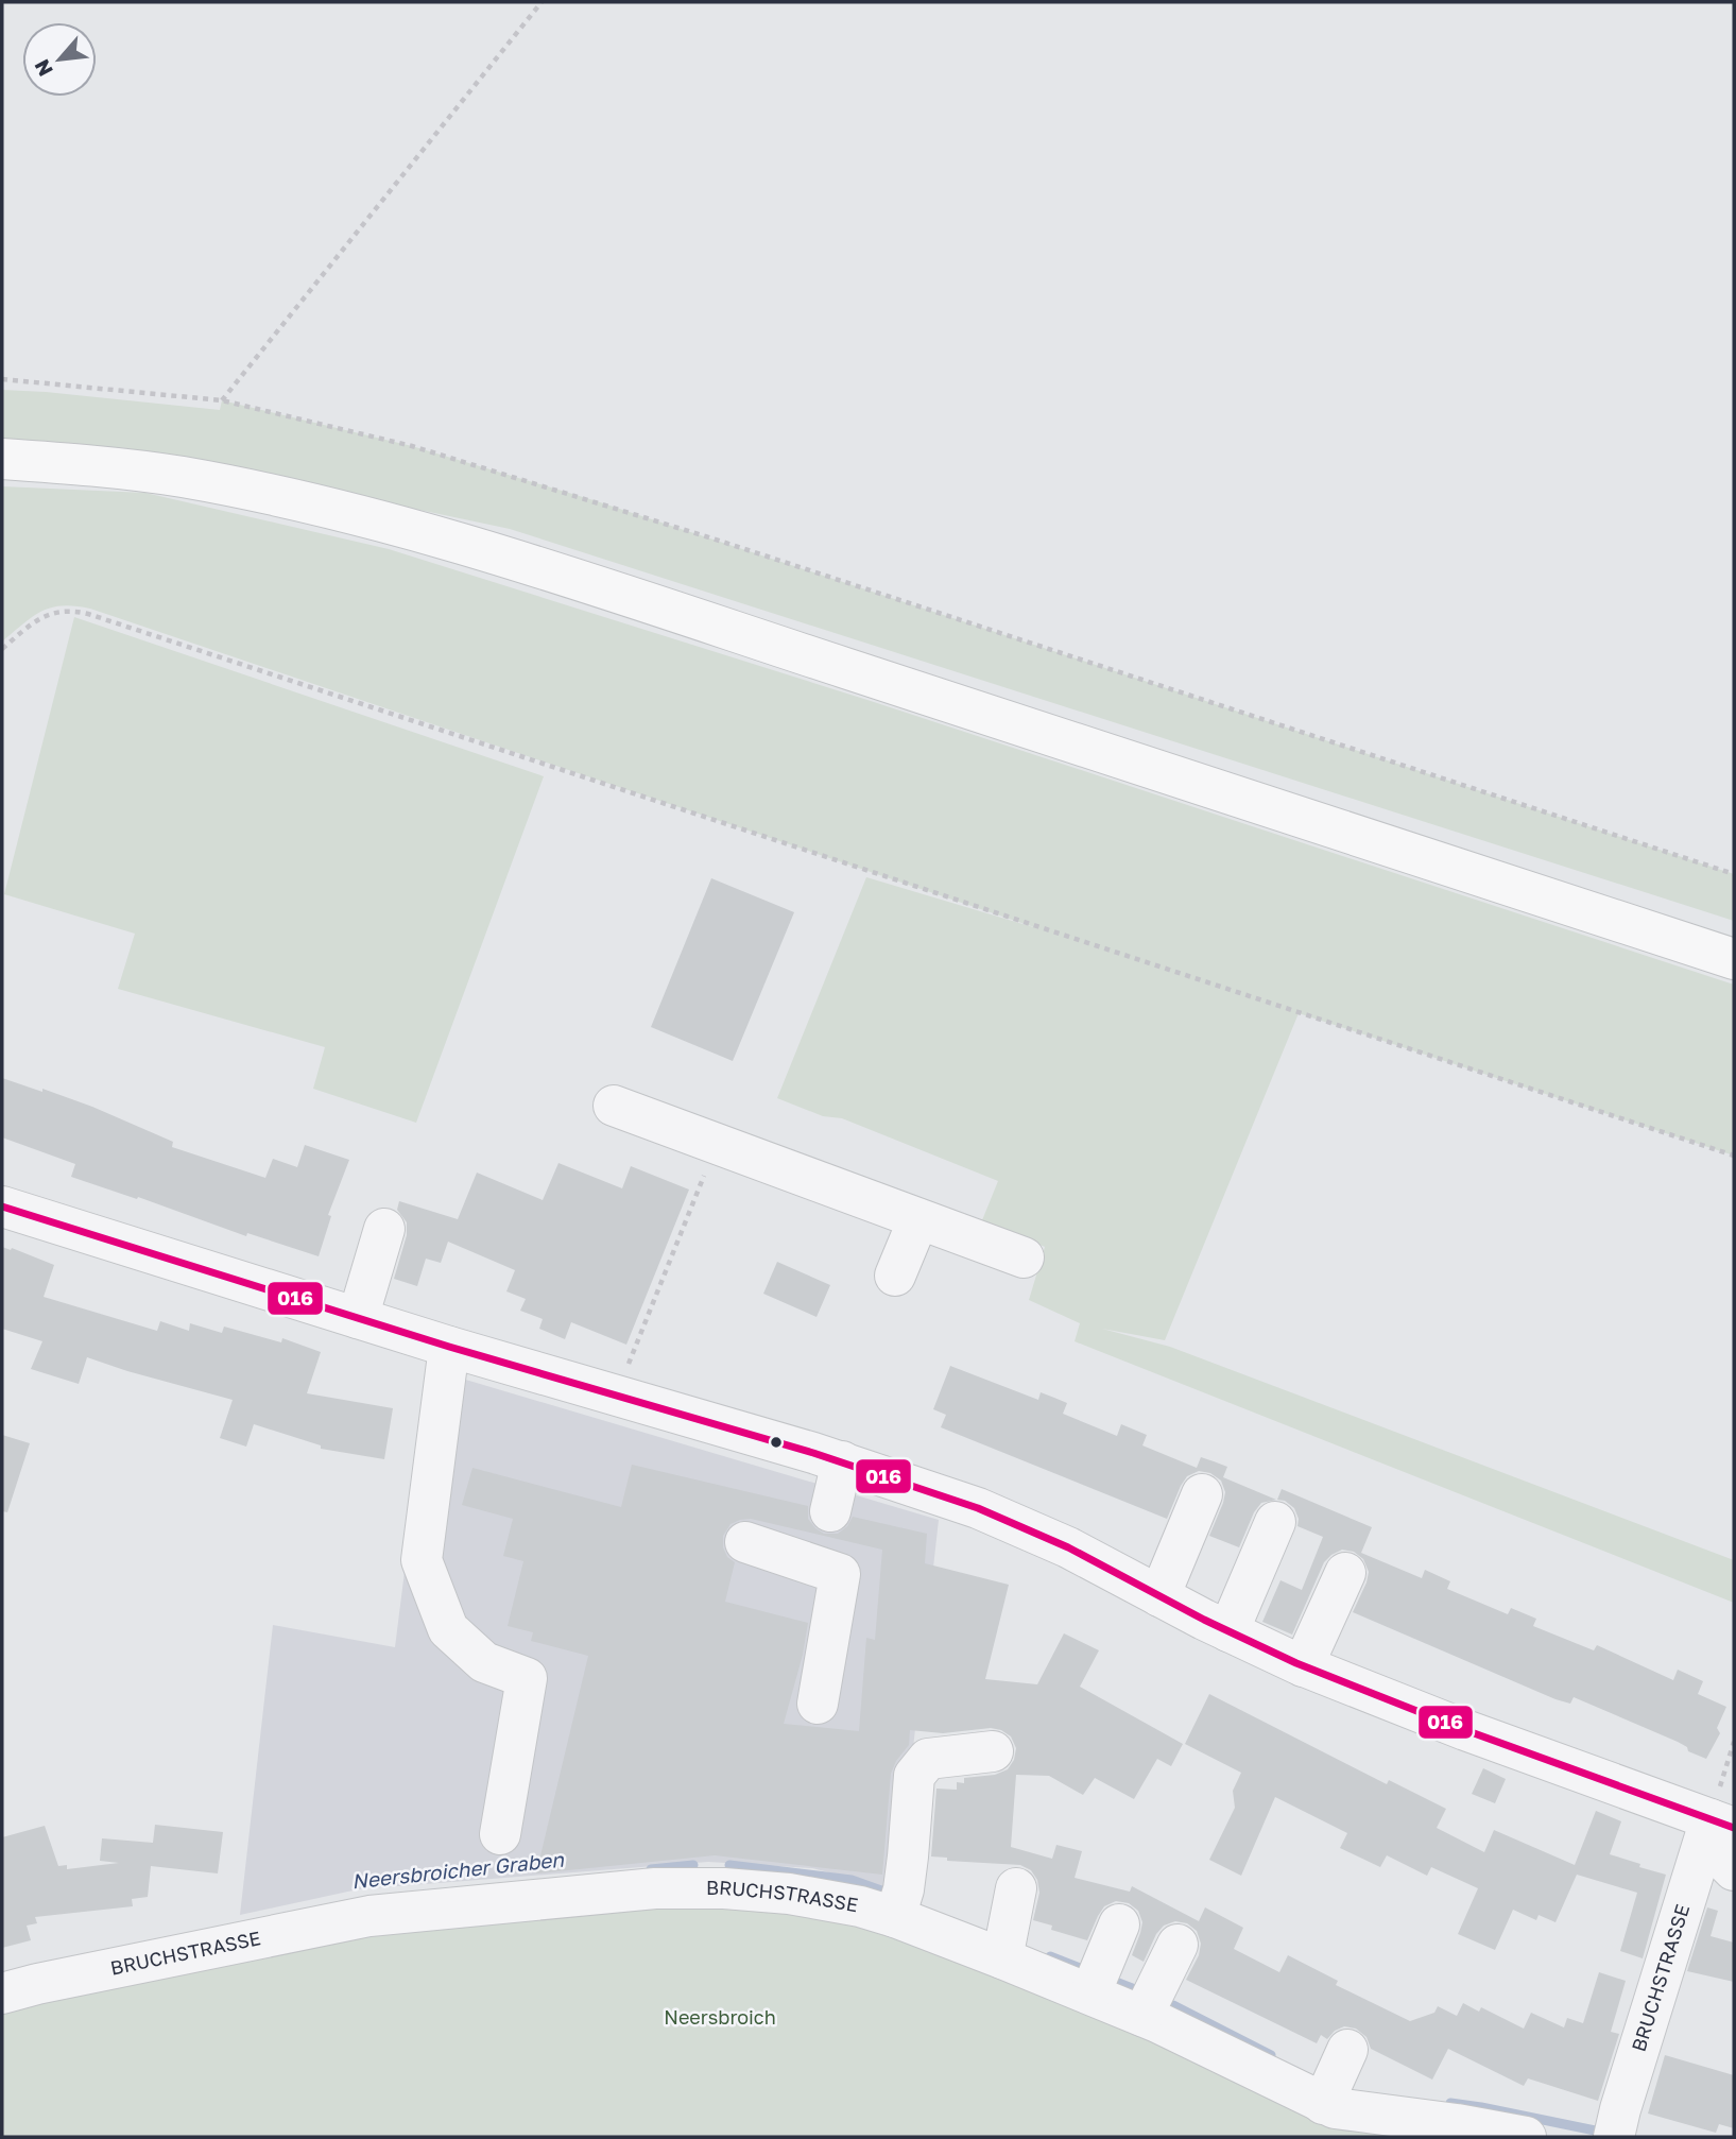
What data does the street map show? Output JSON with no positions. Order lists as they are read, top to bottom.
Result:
{
  "streets": {
    "street": ["BRUCHSTRASSE"]
  },
  "water": ["Neersbroicher Graben"],
  "parks": ["Neersbroich"],
  "lines": ["transit line 016"],
  "north": "bottom left"
}
